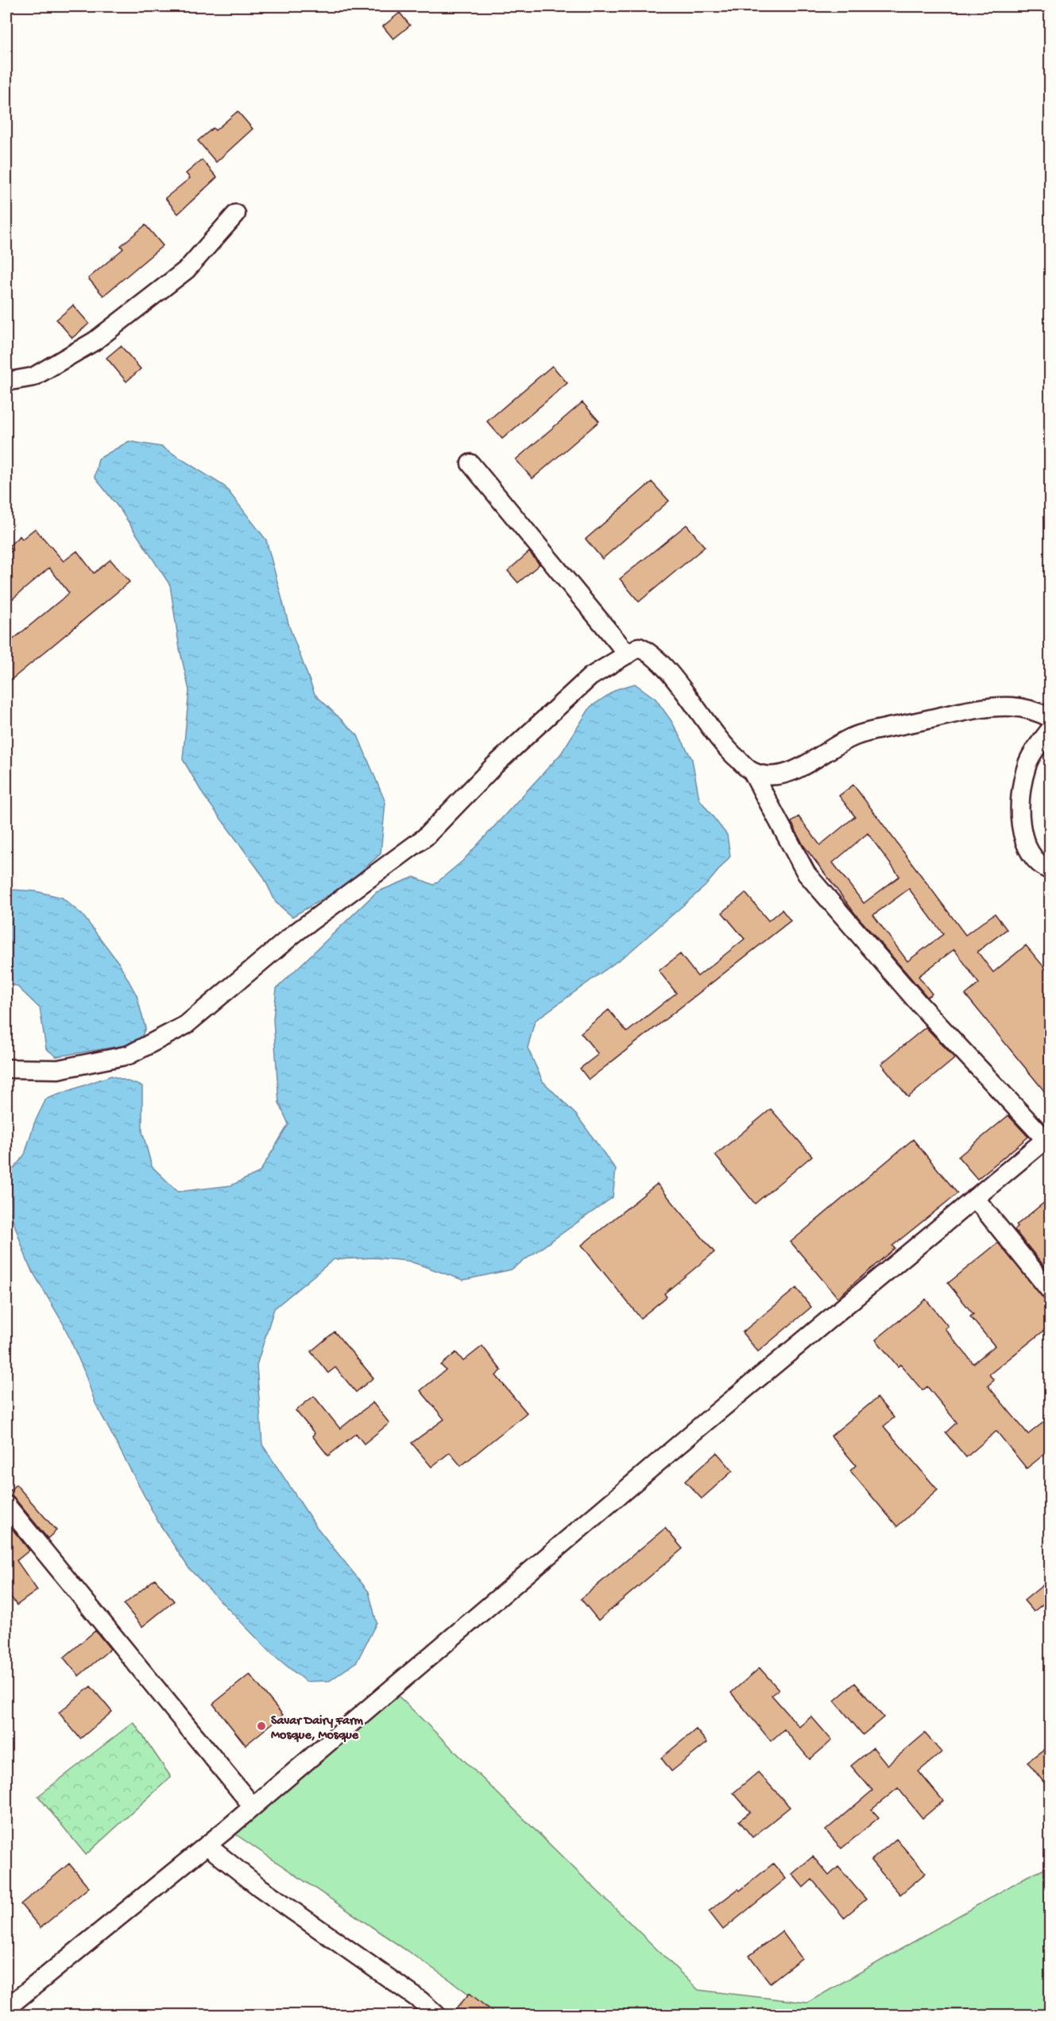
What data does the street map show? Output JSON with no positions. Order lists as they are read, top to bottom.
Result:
{
  "places": ["Savar Dairy Farm Mosque, Mosque"]
}
